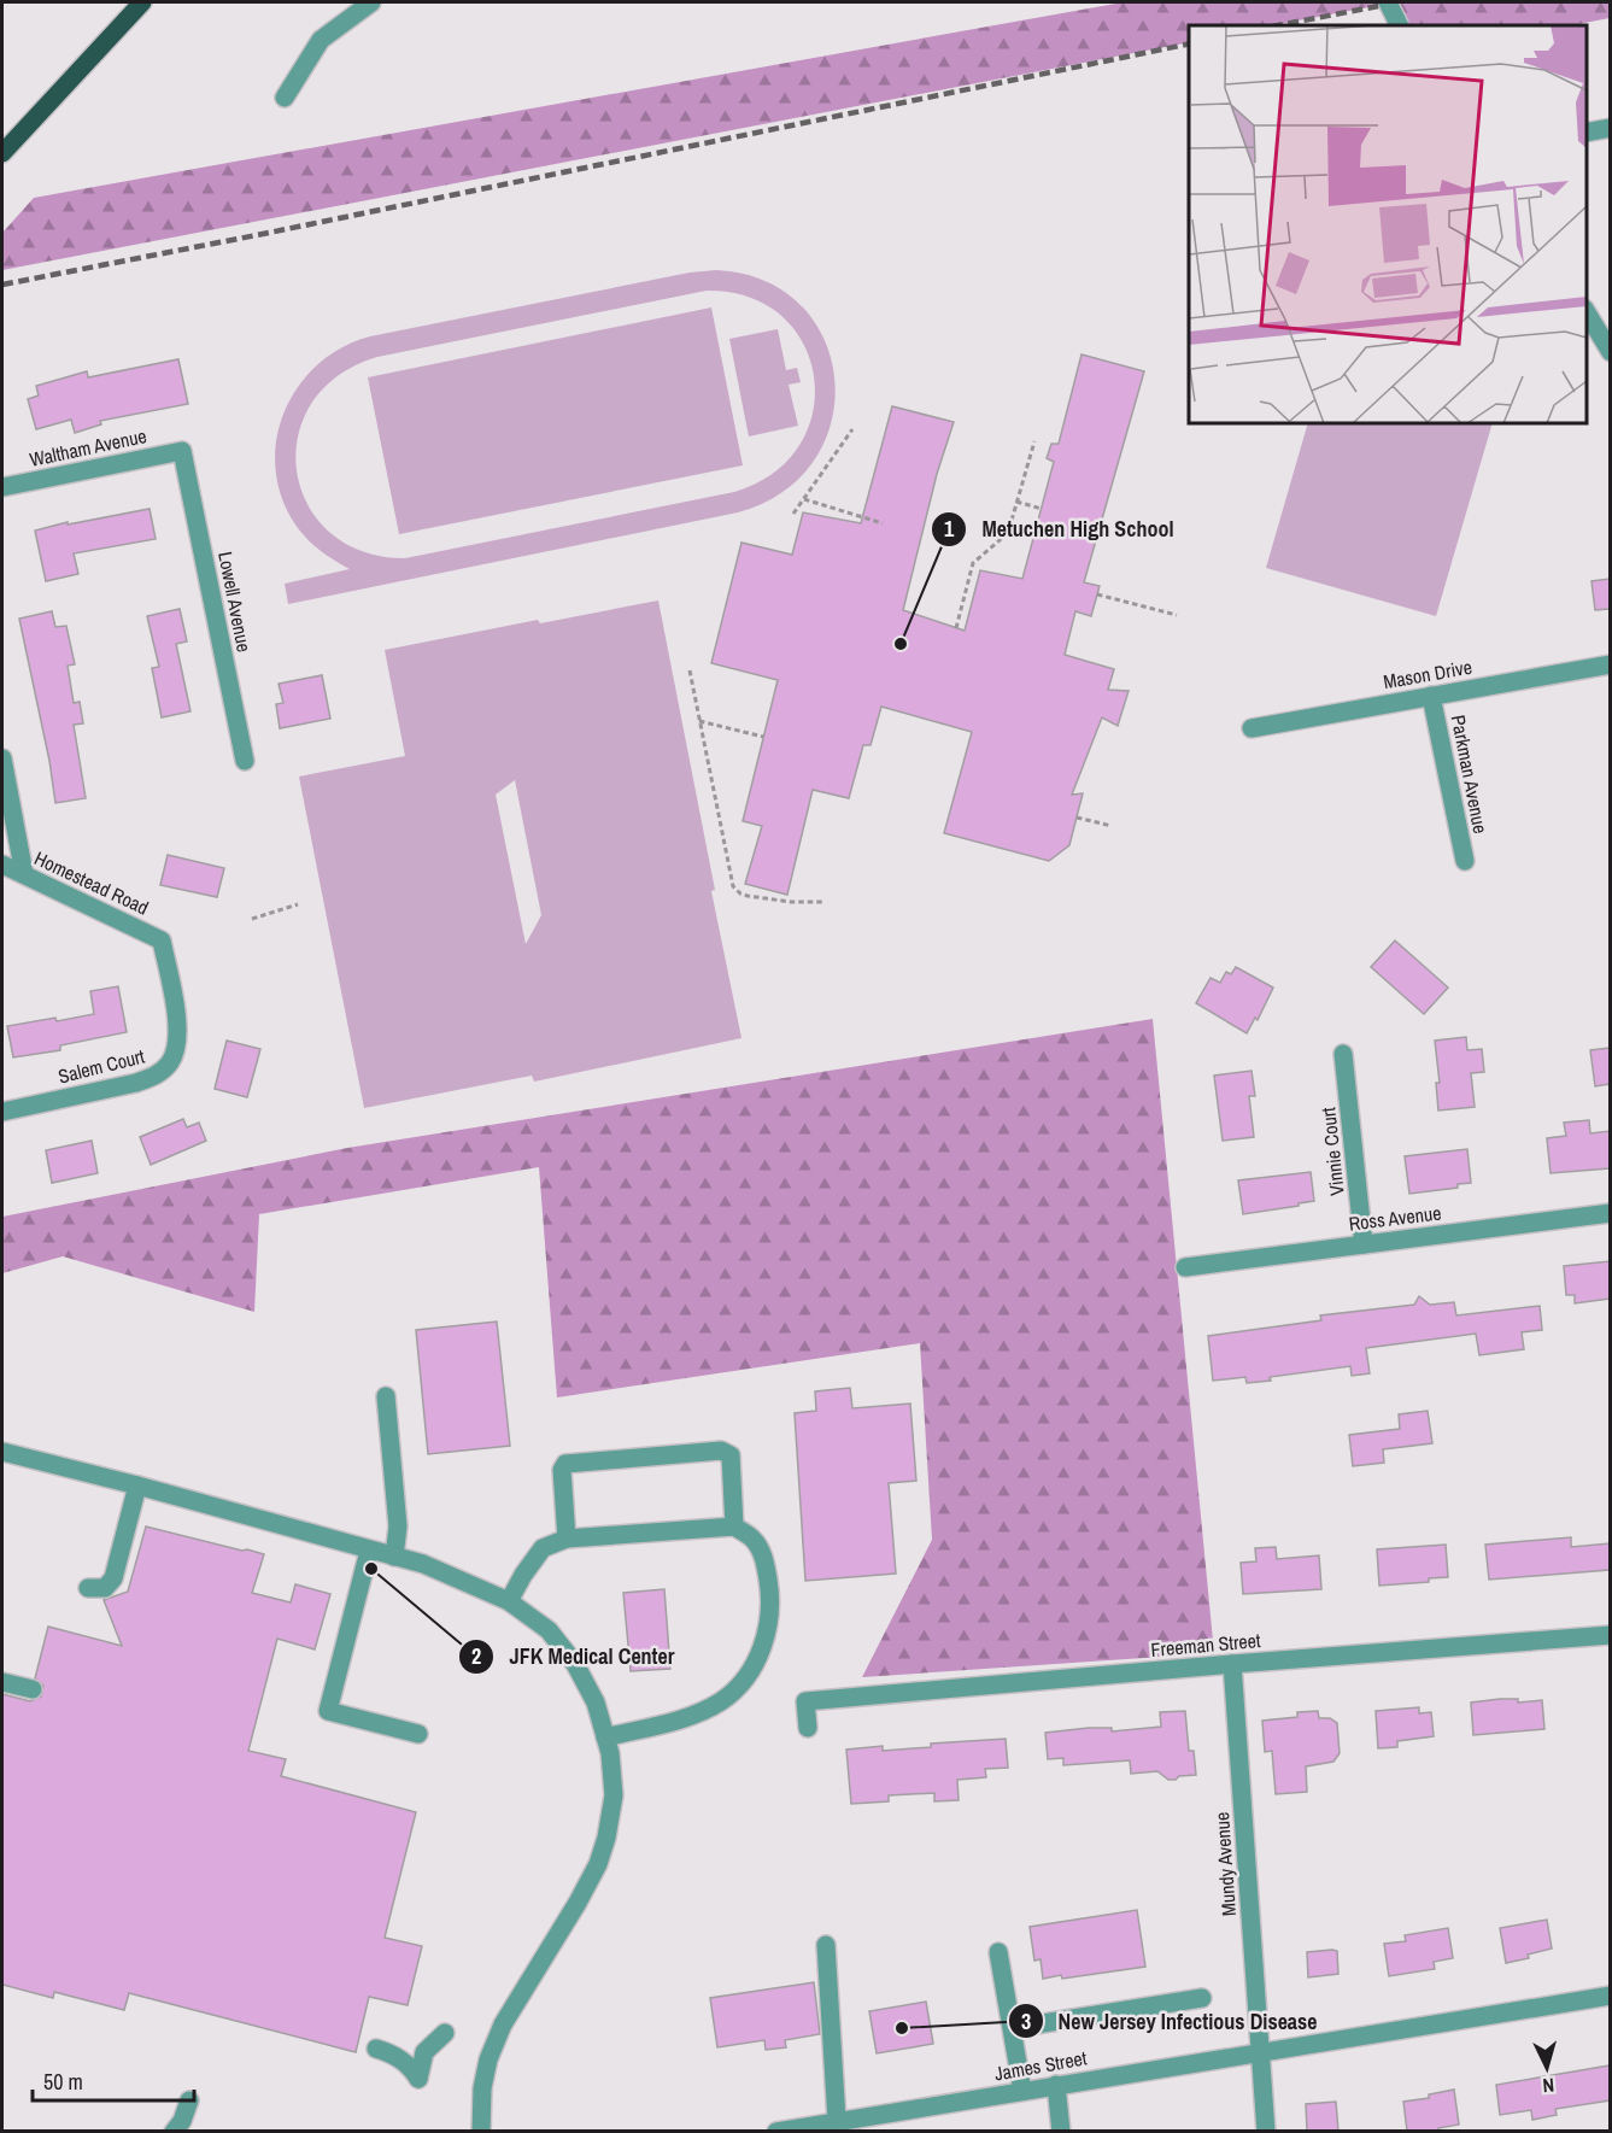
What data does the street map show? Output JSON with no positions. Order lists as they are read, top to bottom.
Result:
{
  "streets": {
    "street": [
      "Waltham Avenue",
      "Lowell Avenue",
      "Mason Drive",
      "Parkman Avenue",
      "Homestead Road",
      "Salem Court",
      "Vinnie Court",
      "Ross Avenue",
      "Freeman Street",
      "Mundy Avenue",
      "James Street"
    ]
  },
  "crossings": [
    ["Waltham Avenue", "Lowell Avenue"],
    ["Mason Drive", "Parkman Avenue"],
    ["Homestead Road", "Salem Court"],
    ["Vinnie Court", "Ross Avenue"],
    ["Freeman Street", "Mundy Avenue"],
    ["Mundy Avenue", "James Street"]
  ],
  "places": ["Metuchen High School", "JFK Medical Center", "New Jersey Infectious Disease"],
  "scale_bar": "50 m",
  "north": "bottom"
}
